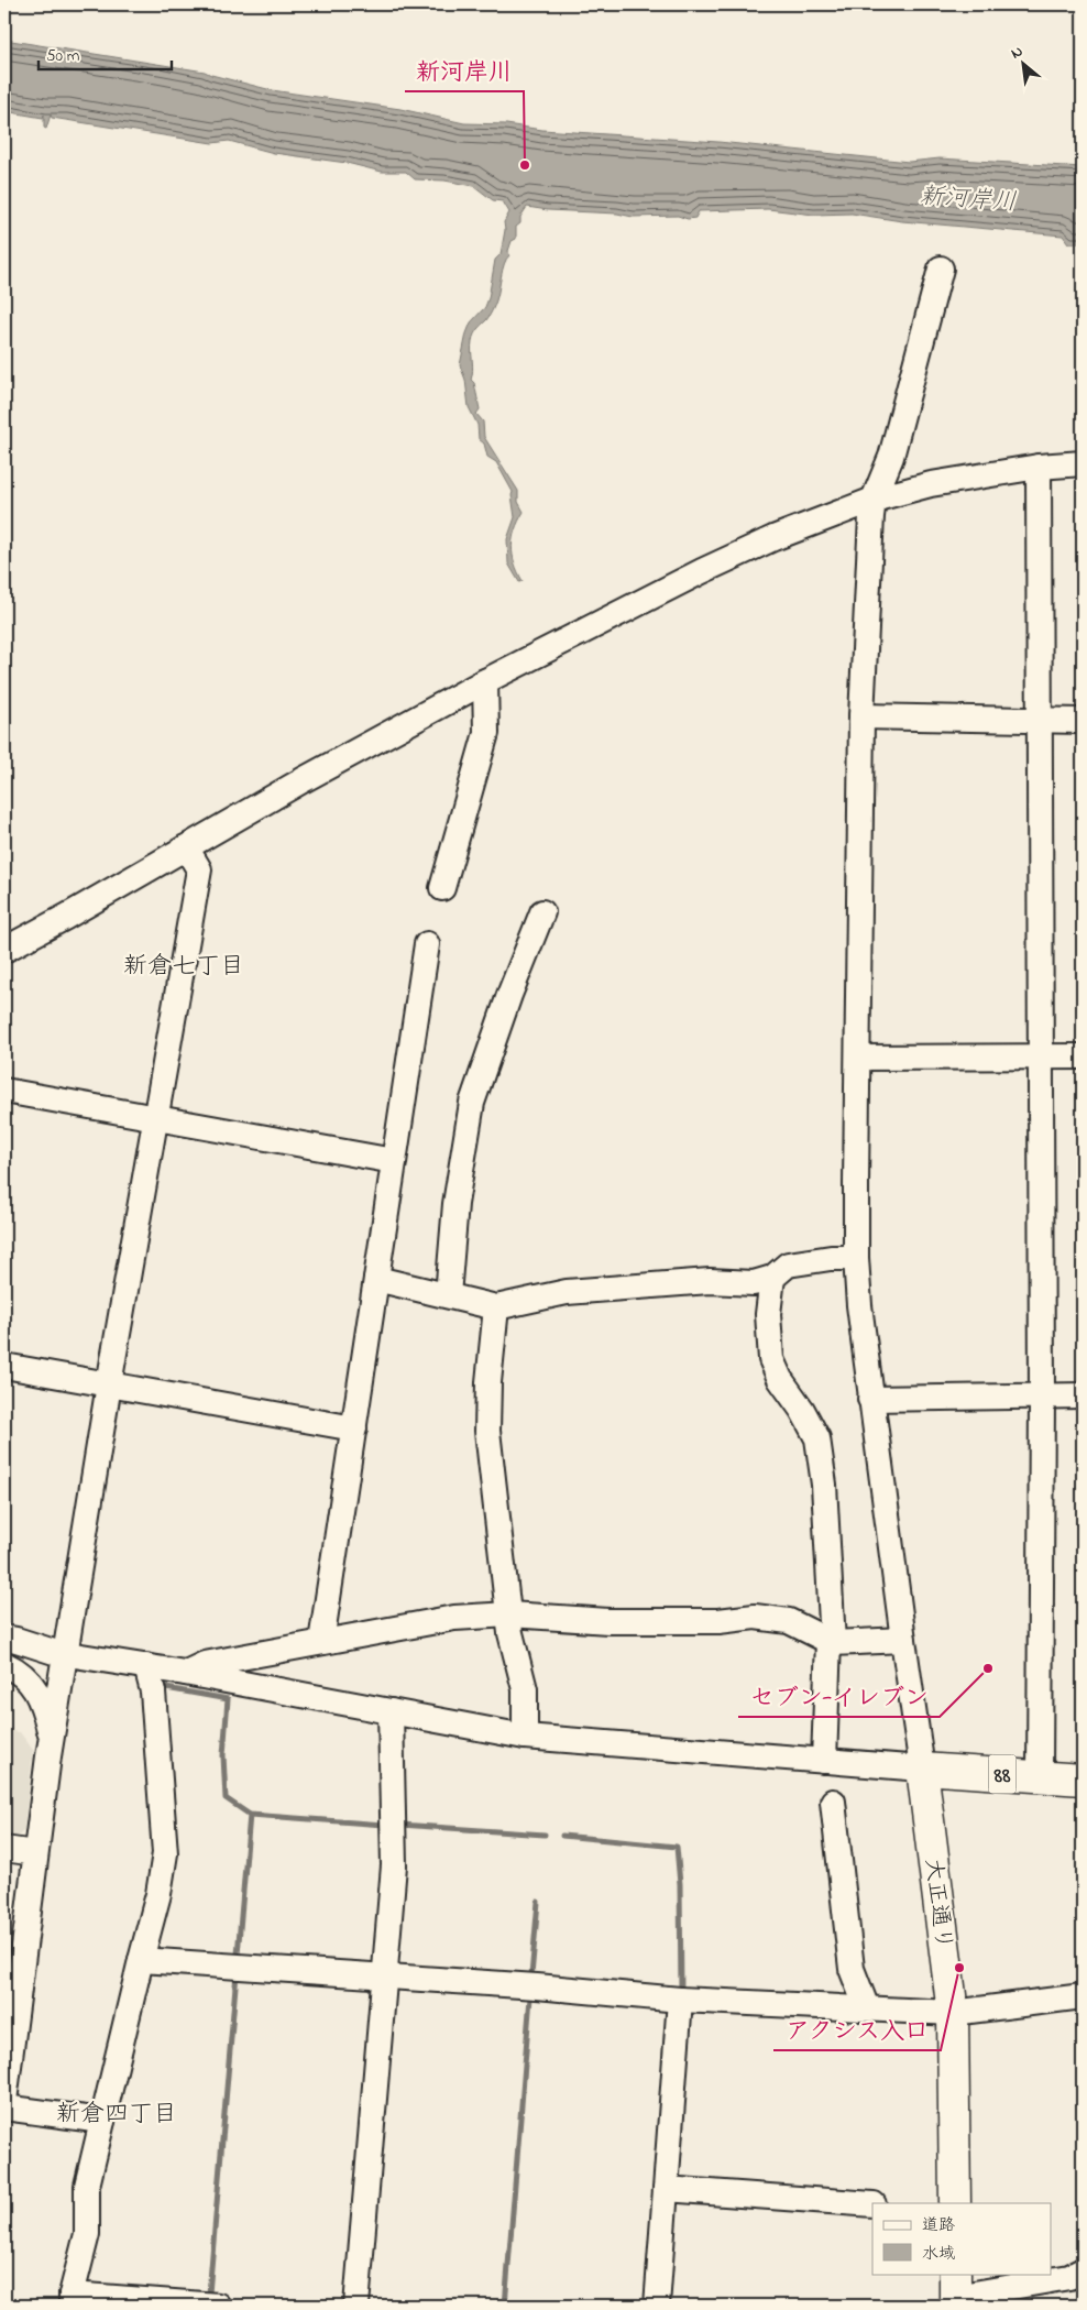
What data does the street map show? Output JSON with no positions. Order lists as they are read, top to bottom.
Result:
{
  "streets": {
    "main road": ["88", "大正通り"]
  },
  "crossings": [
    ["88", "大正通り"]
  ],
  "districts": ["新倉七丁目", "新倉四丁目"],
  "water": ["新河岸川"],
  "places": ["新河岸川", "セブン-イレブン", "アクシス入口"],
  "legend": ["道路", "水域"],
  "scale_bar": "50 m",
  "north": "top left"
}
